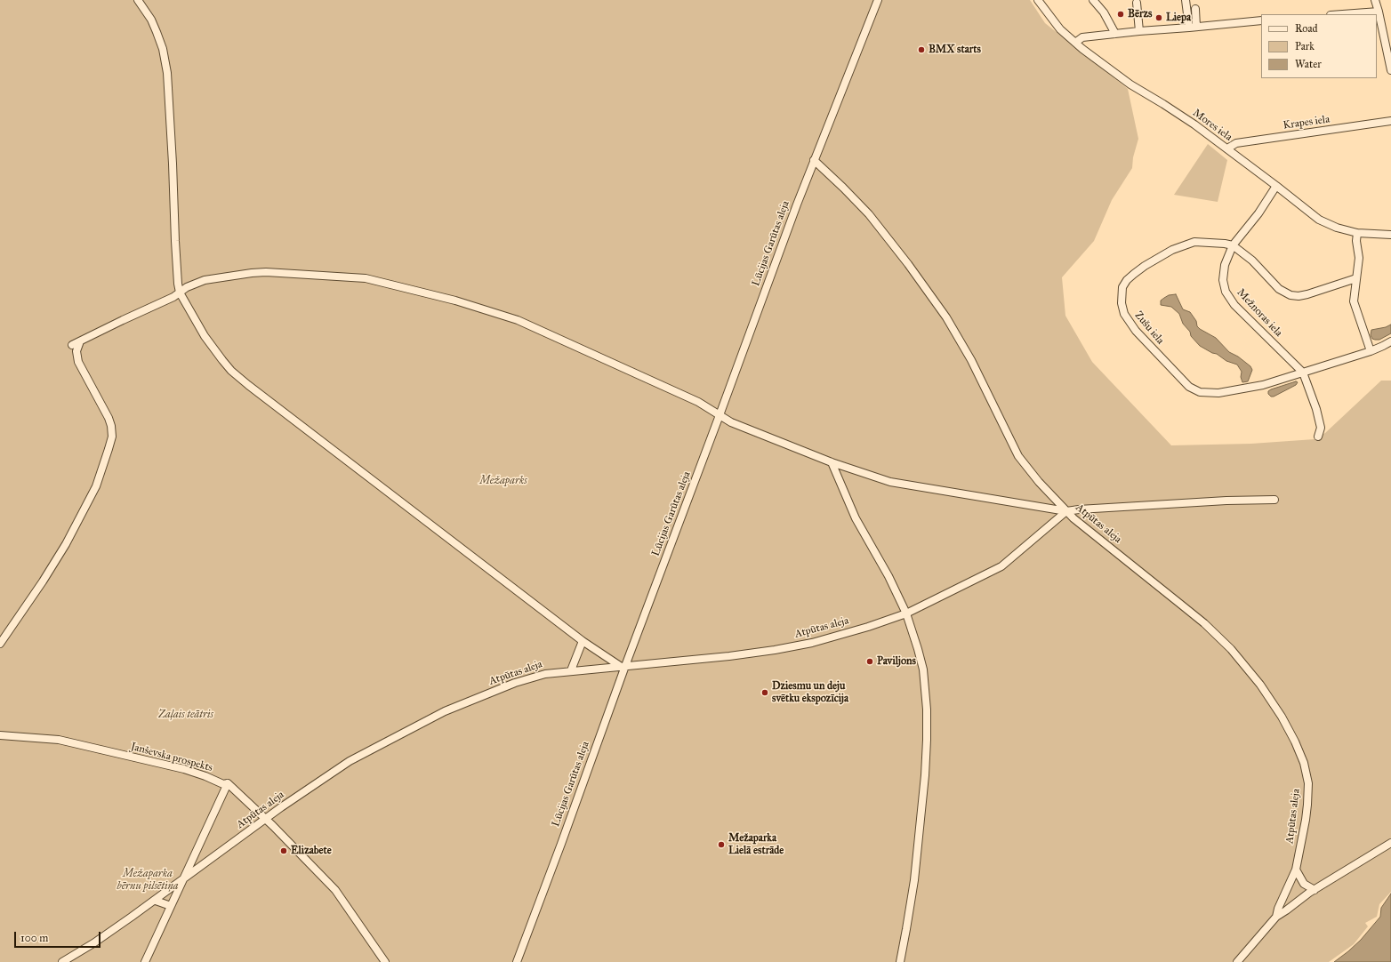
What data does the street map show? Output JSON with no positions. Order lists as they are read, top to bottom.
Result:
{
  "streets": {
    "street": [
      "Krapes iela",
      "Mores iela",
      "Lūcijas Garūtas aleja",
      "Mežnoras iela",
      "Zušu iela",
      "Atpūtas aleja",
      "Janševska prospekts"
    ]
  },
  "crossings": [
    ["Krapes iela", "Mores iela"],
    ["Mores iela", "Mežnoras iela"],
    ["Lūcijas Garūtas aleja", "Atpūtas aleja"],
    ["Mežnoras iela", "Zušu iela"],
    ["Atpūtas aleja", "Janševska prospekts"]
  ],
  "parks": ["Mežaparks", "Zaļais teātris", "Mežaparka bērnu pilsētiņa"],
  "places": [
    "Bērzs",
    "Liepa",
    "BMX starts",
    "Paviljons",
    "Dziesmu un deju svētku ekspozīcija",
    "Mežaparka Lielā estrāde",
    "Elizabete"
  ],
  "legend": ["Road", "Park", "Water"],
  "scale_bar": "100 m"
}
